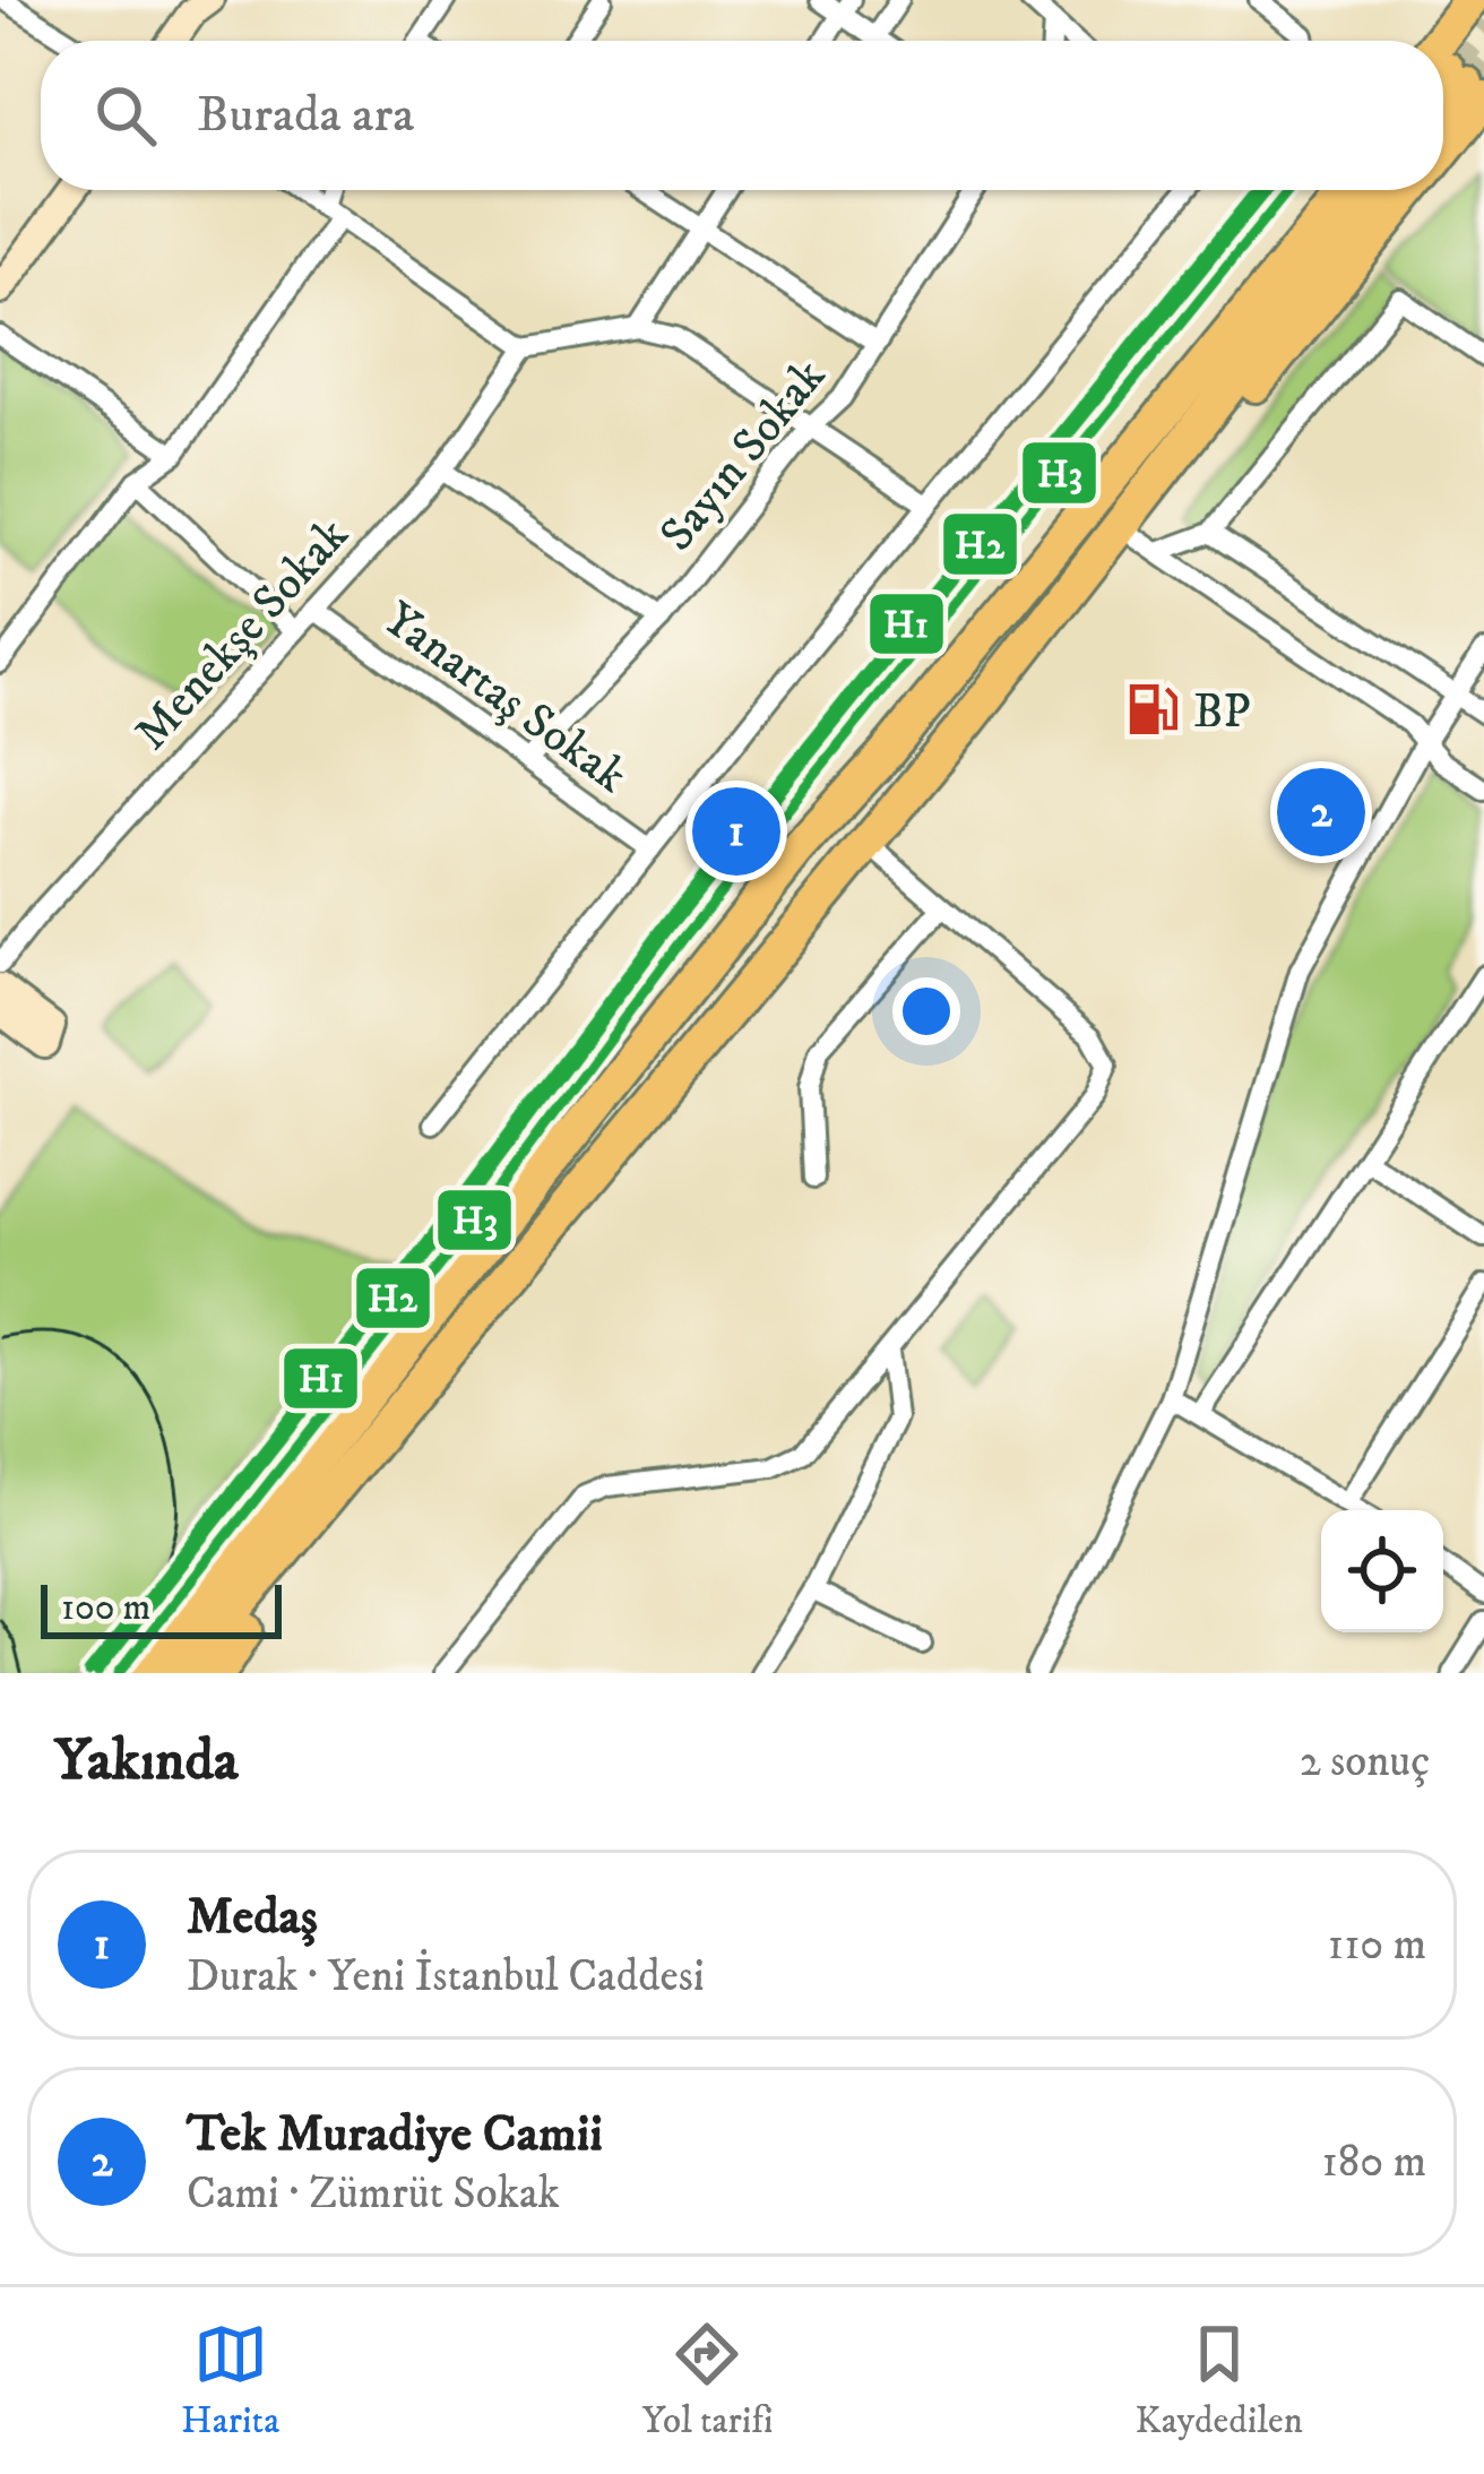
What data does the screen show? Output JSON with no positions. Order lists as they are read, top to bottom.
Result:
{
  "streets": {
    "street": ["Sayın Sokak", "Menekşe Sokak", "Yanartaş Sokak"]
  },
  "crossings": [
    ["Sayın Sokak", "Yanartaş Sokak"],
    ["Menekşe Sokak", "Yanartaş Sokak"]
  ],
  "places": {
    "fuel station": ["BP"]
  },
  "lines": ["transit line H2", "transit line H3", "transit line H1"],
  "scale_bar": "100 m",
  "page": {
    "search": "Burada ara",
    "pins": ["2", "1"],
    "scale": "100 m",
    "heading": ["Yakında", "2 sonuç"],
    "list": [
      {
        "mark": "1",
        "name": "Medaş",
        "note": "Durak · Yeni İstanbul Caddesi",
        "value": "110 m"
      },
      {
        "mark": "2",
        "name": "Tek Muradiye Camii",
        "note": "Cami · Zümrüt Sokak",
        "value": "180 m"
      }
    ],
    "nav": ["Harita", "Yol tarifi", "Kaydedilen"]
  }
}
